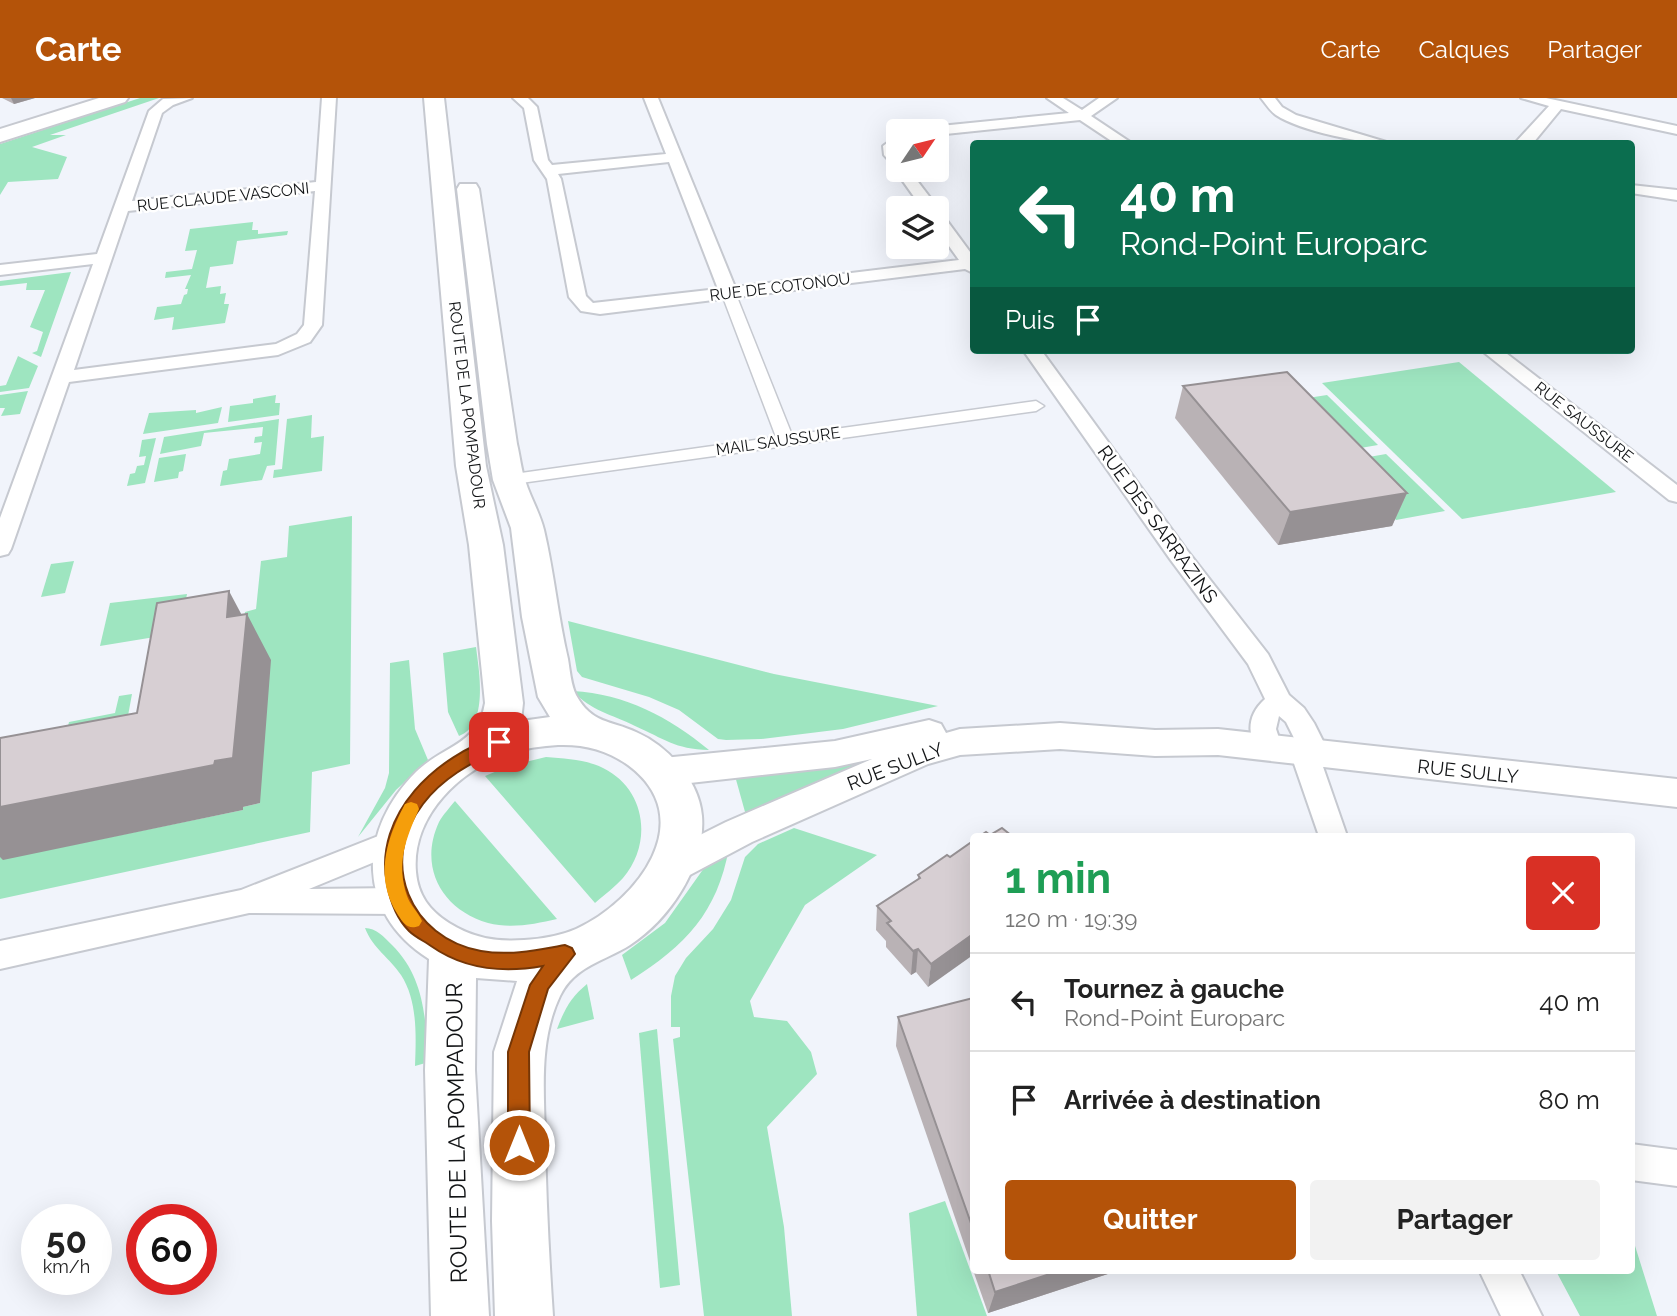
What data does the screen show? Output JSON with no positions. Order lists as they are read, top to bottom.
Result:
{
  "streets": {
    "main road": ["ROUTE DE LA POMPADOUR"],
    "street": [
      "RUE CLAUDE VASCONI",
      "RUE DE COTONOU",
      "RUE SAUSSURE",
      "MAIL SAUSSURE",
      "RUE DES SARRAZINS",
      "RUE SULLY"
    ]
  },
  "crossings": [
    ["RUE DES SARRAZINS", "RUE SULLY"]
  ],
  "north": "top right",
  "page": {
    "header": "Carte",
    "nav": ["Carte", "Calques", "Partager"],
    "turn": ["40 m", "Rond-Point Europarc"],
    "then": "Puis",
    "heading": ["1 min", "120 m · 19:39"],
    "list": [
      {
        "name": "Tournez à gauche",
        "note": "Rond-Point Europarc",
        "value": "40 m"
      },
      {
        "name": "Arrivée à destination",
        "value": "80 m"
      }
    ],
    "buttons": ["Quitter", "Partager"],
    "speed": "50 km/h",
    "limit": "60"
  }
}
